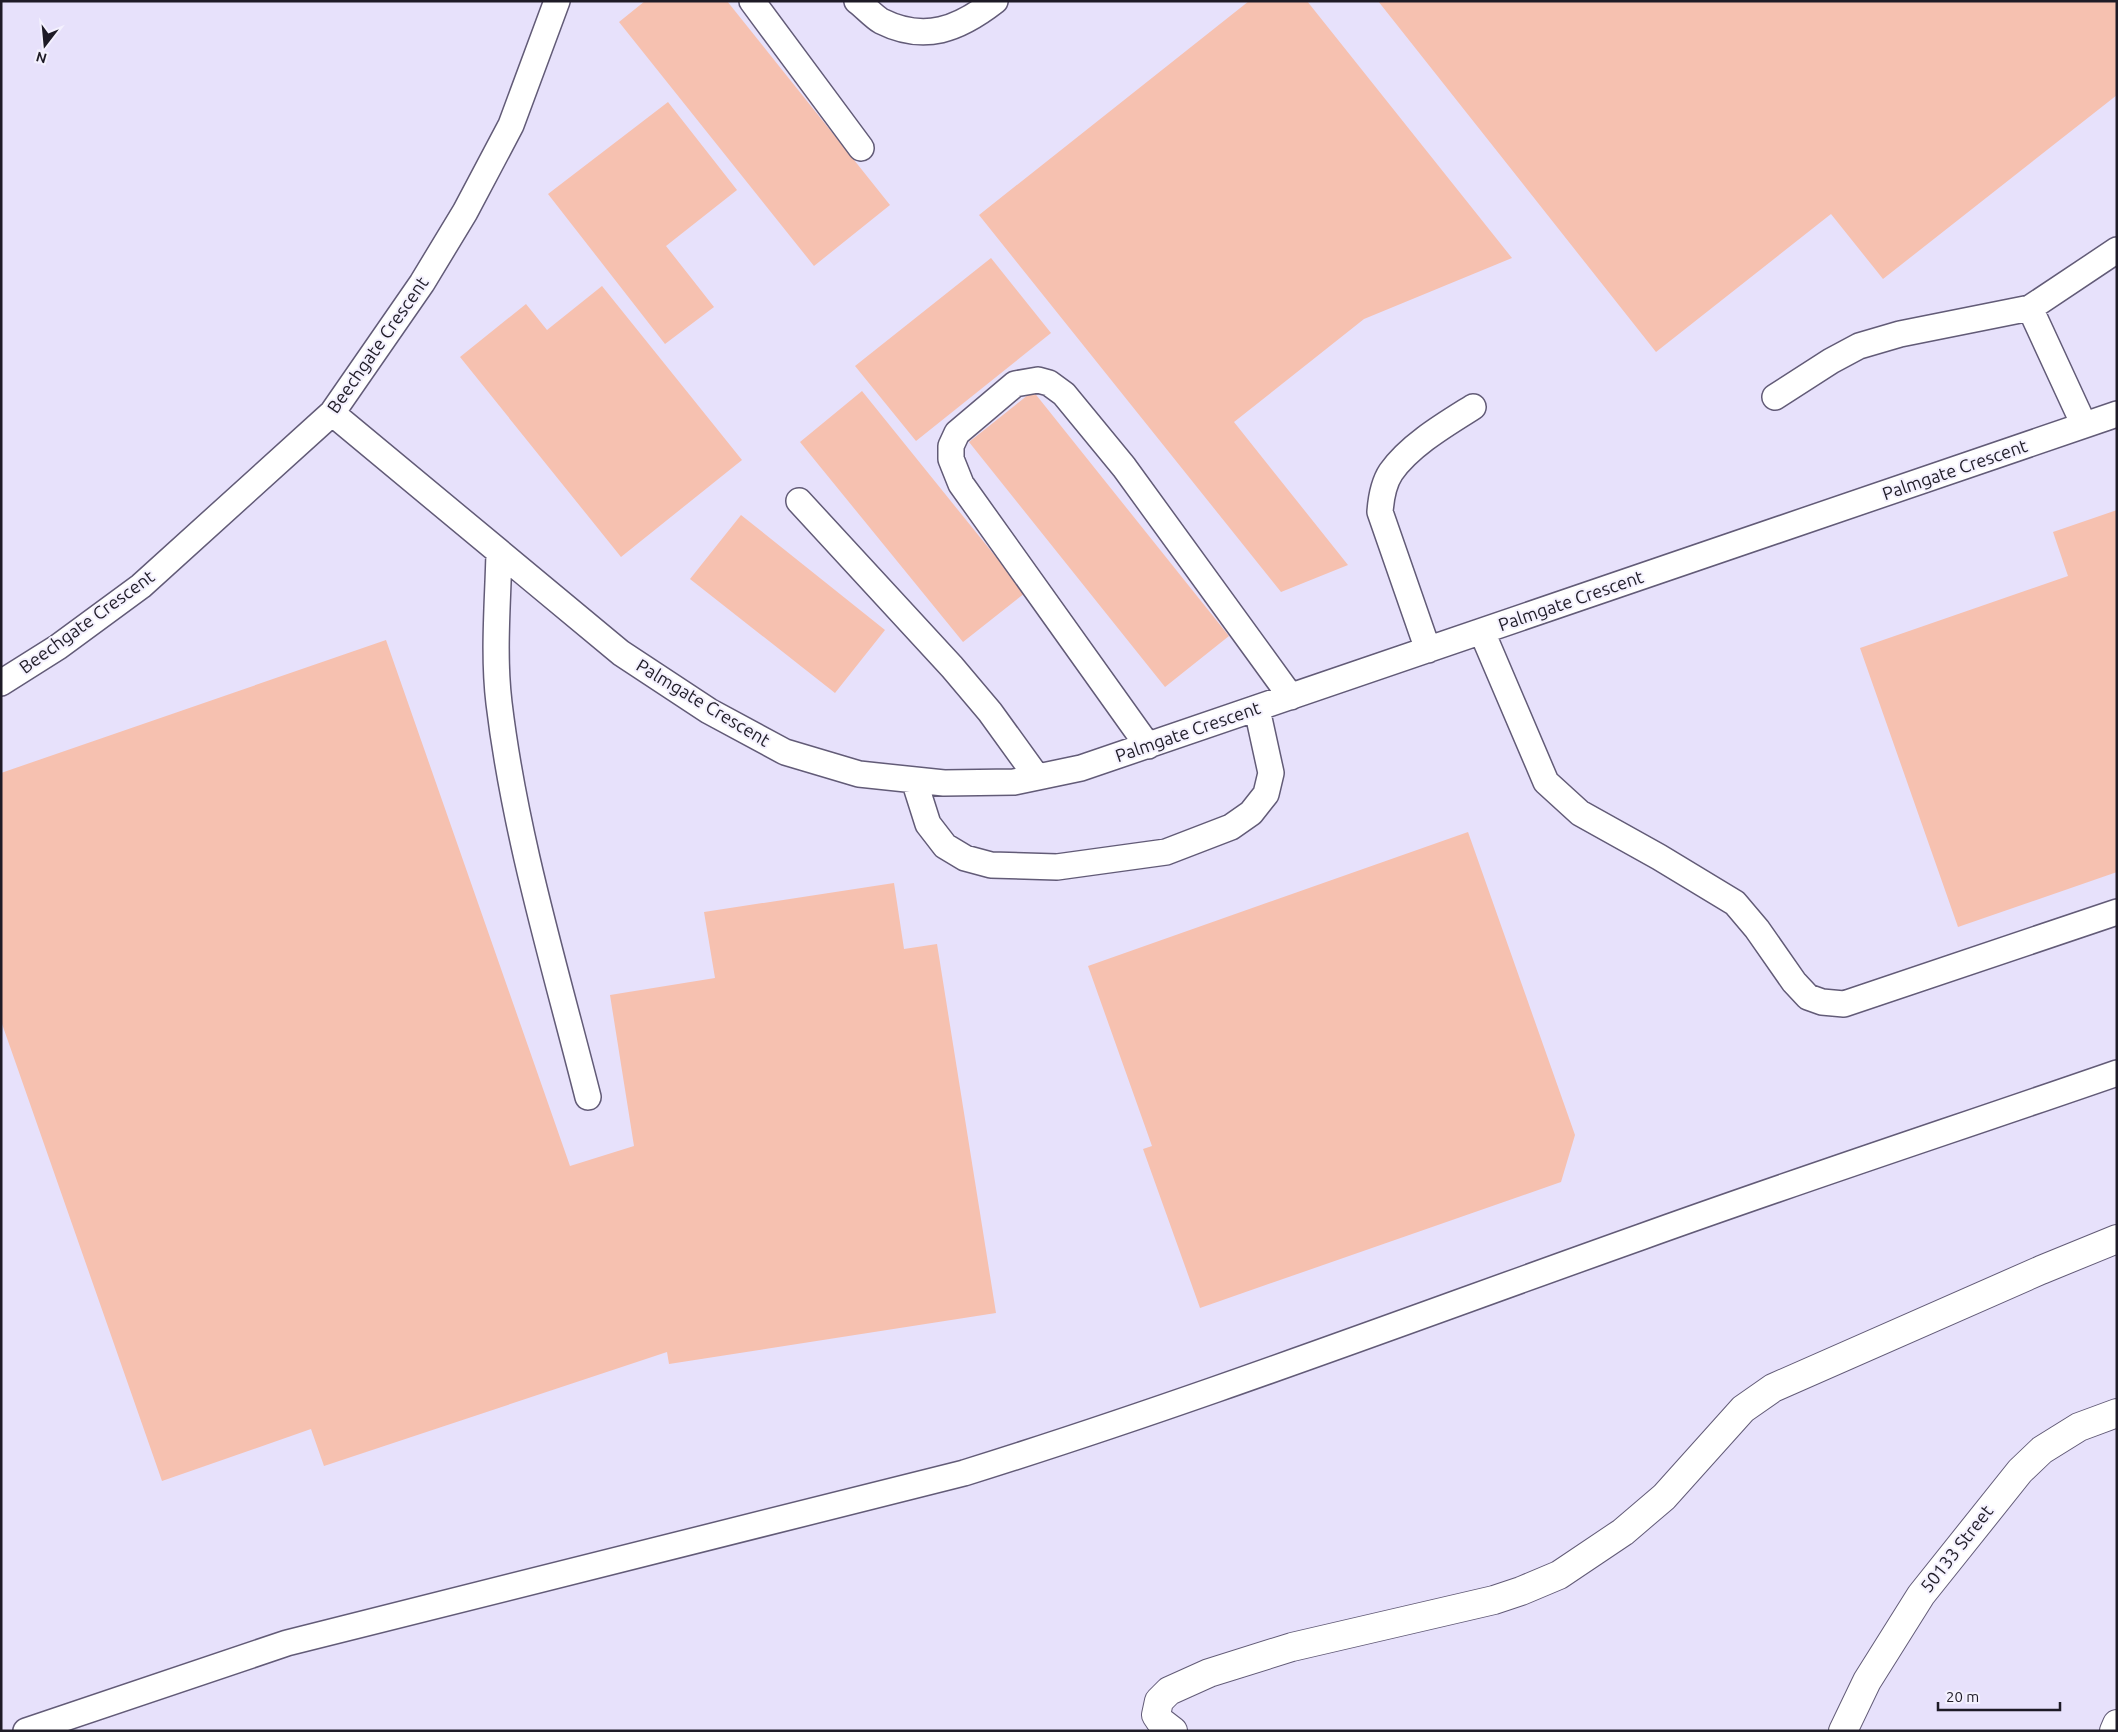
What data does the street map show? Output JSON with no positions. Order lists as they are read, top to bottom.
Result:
{
  "streets": {
    "street": ["50133 Street"],
    "lane": ["Beechgate Crescent", "Palmgate Crescent"]
  },
  "crossings": [
    ["Beechgate Crescent", "Palmgate Crescent"]
  ],
  "scale_bar": "20 m",
  "north": "bottom"
}
